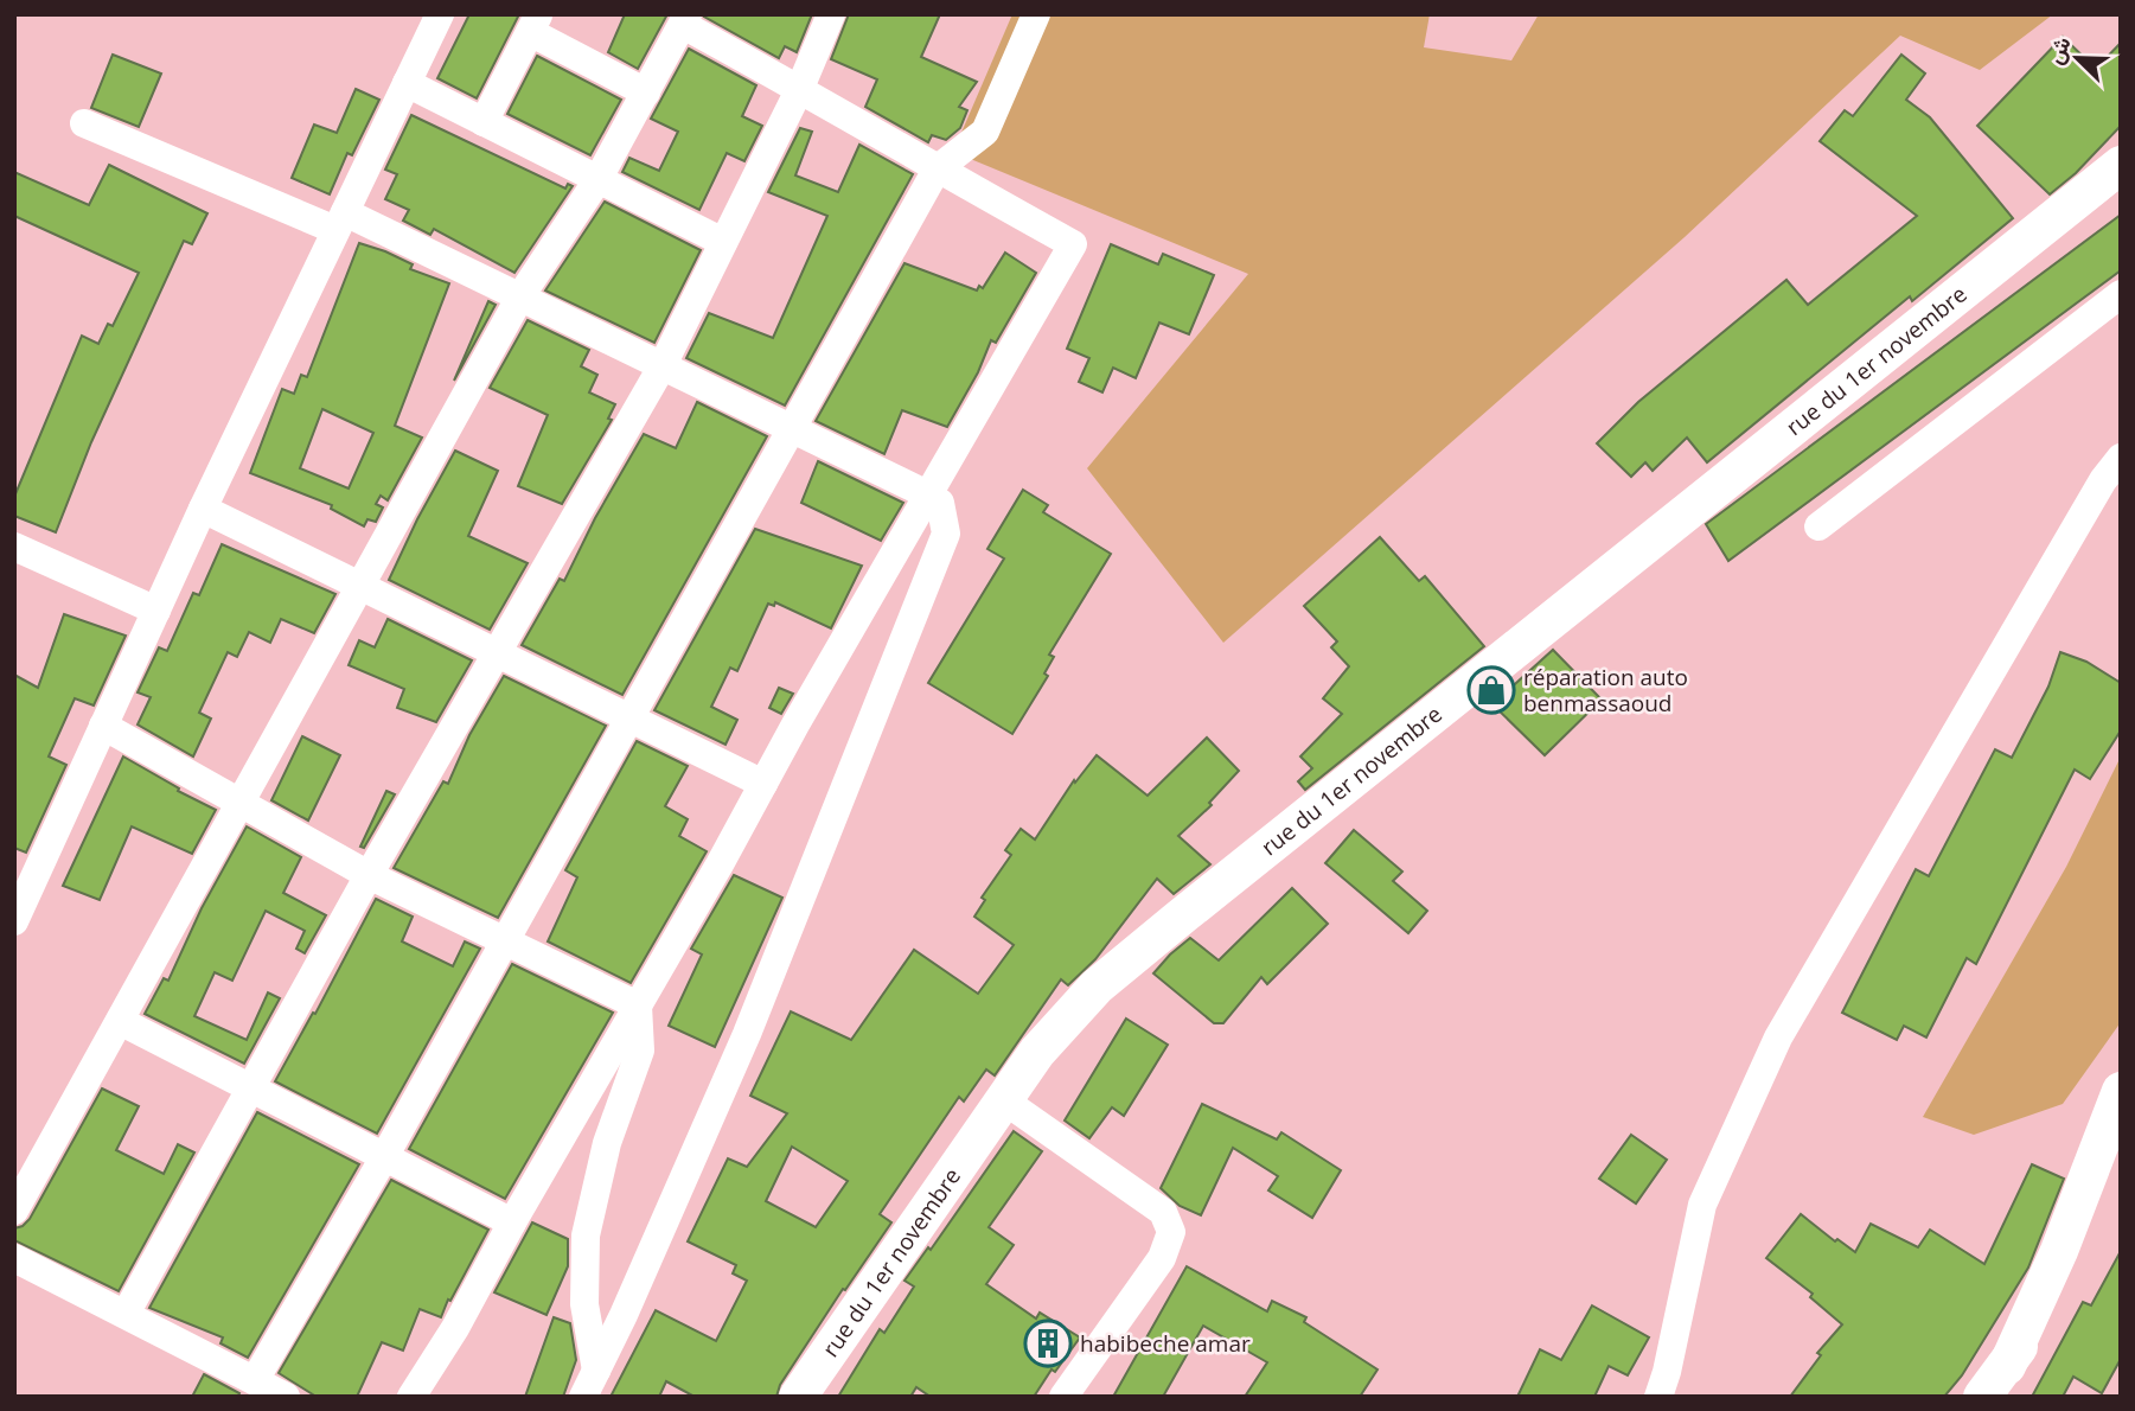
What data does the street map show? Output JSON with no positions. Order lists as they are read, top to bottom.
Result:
{
  "streets": {
    "main road": ["rue du 1er novembre"]
  },
  "places": {
    "shop": ["réparation auto benmassaoud"],
    "building": ["habibeche amar"]
  },
  "north": "top left"
}
